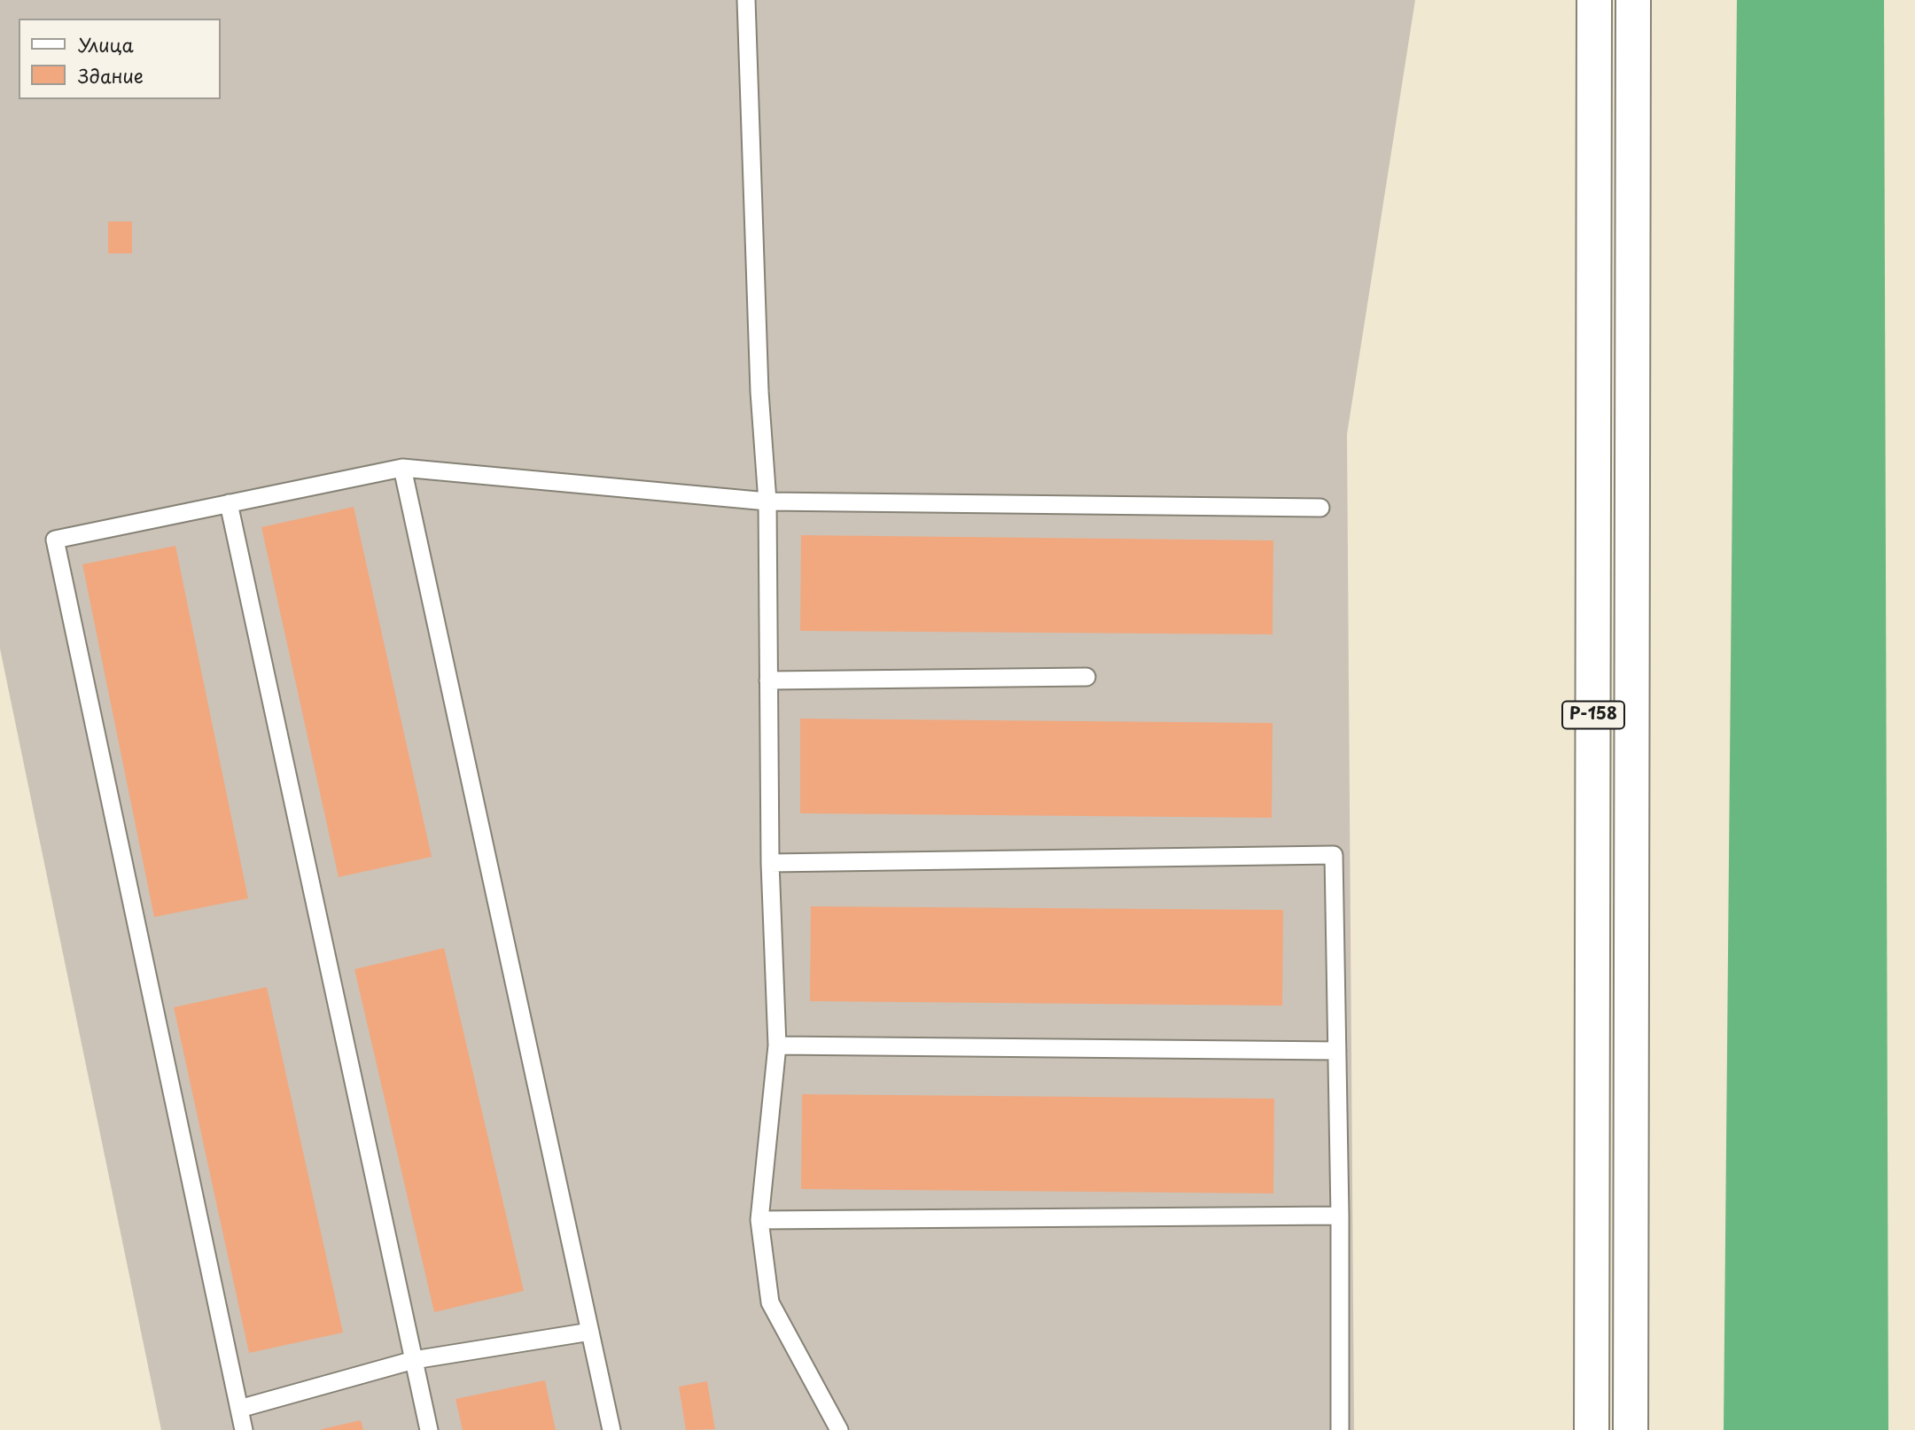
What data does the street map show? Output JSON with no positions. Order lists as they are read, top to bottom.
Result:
{
  "streets": {
    "main road": ["Р-158"]
  },
  "legend": ["Улица", "Здание"]
}
